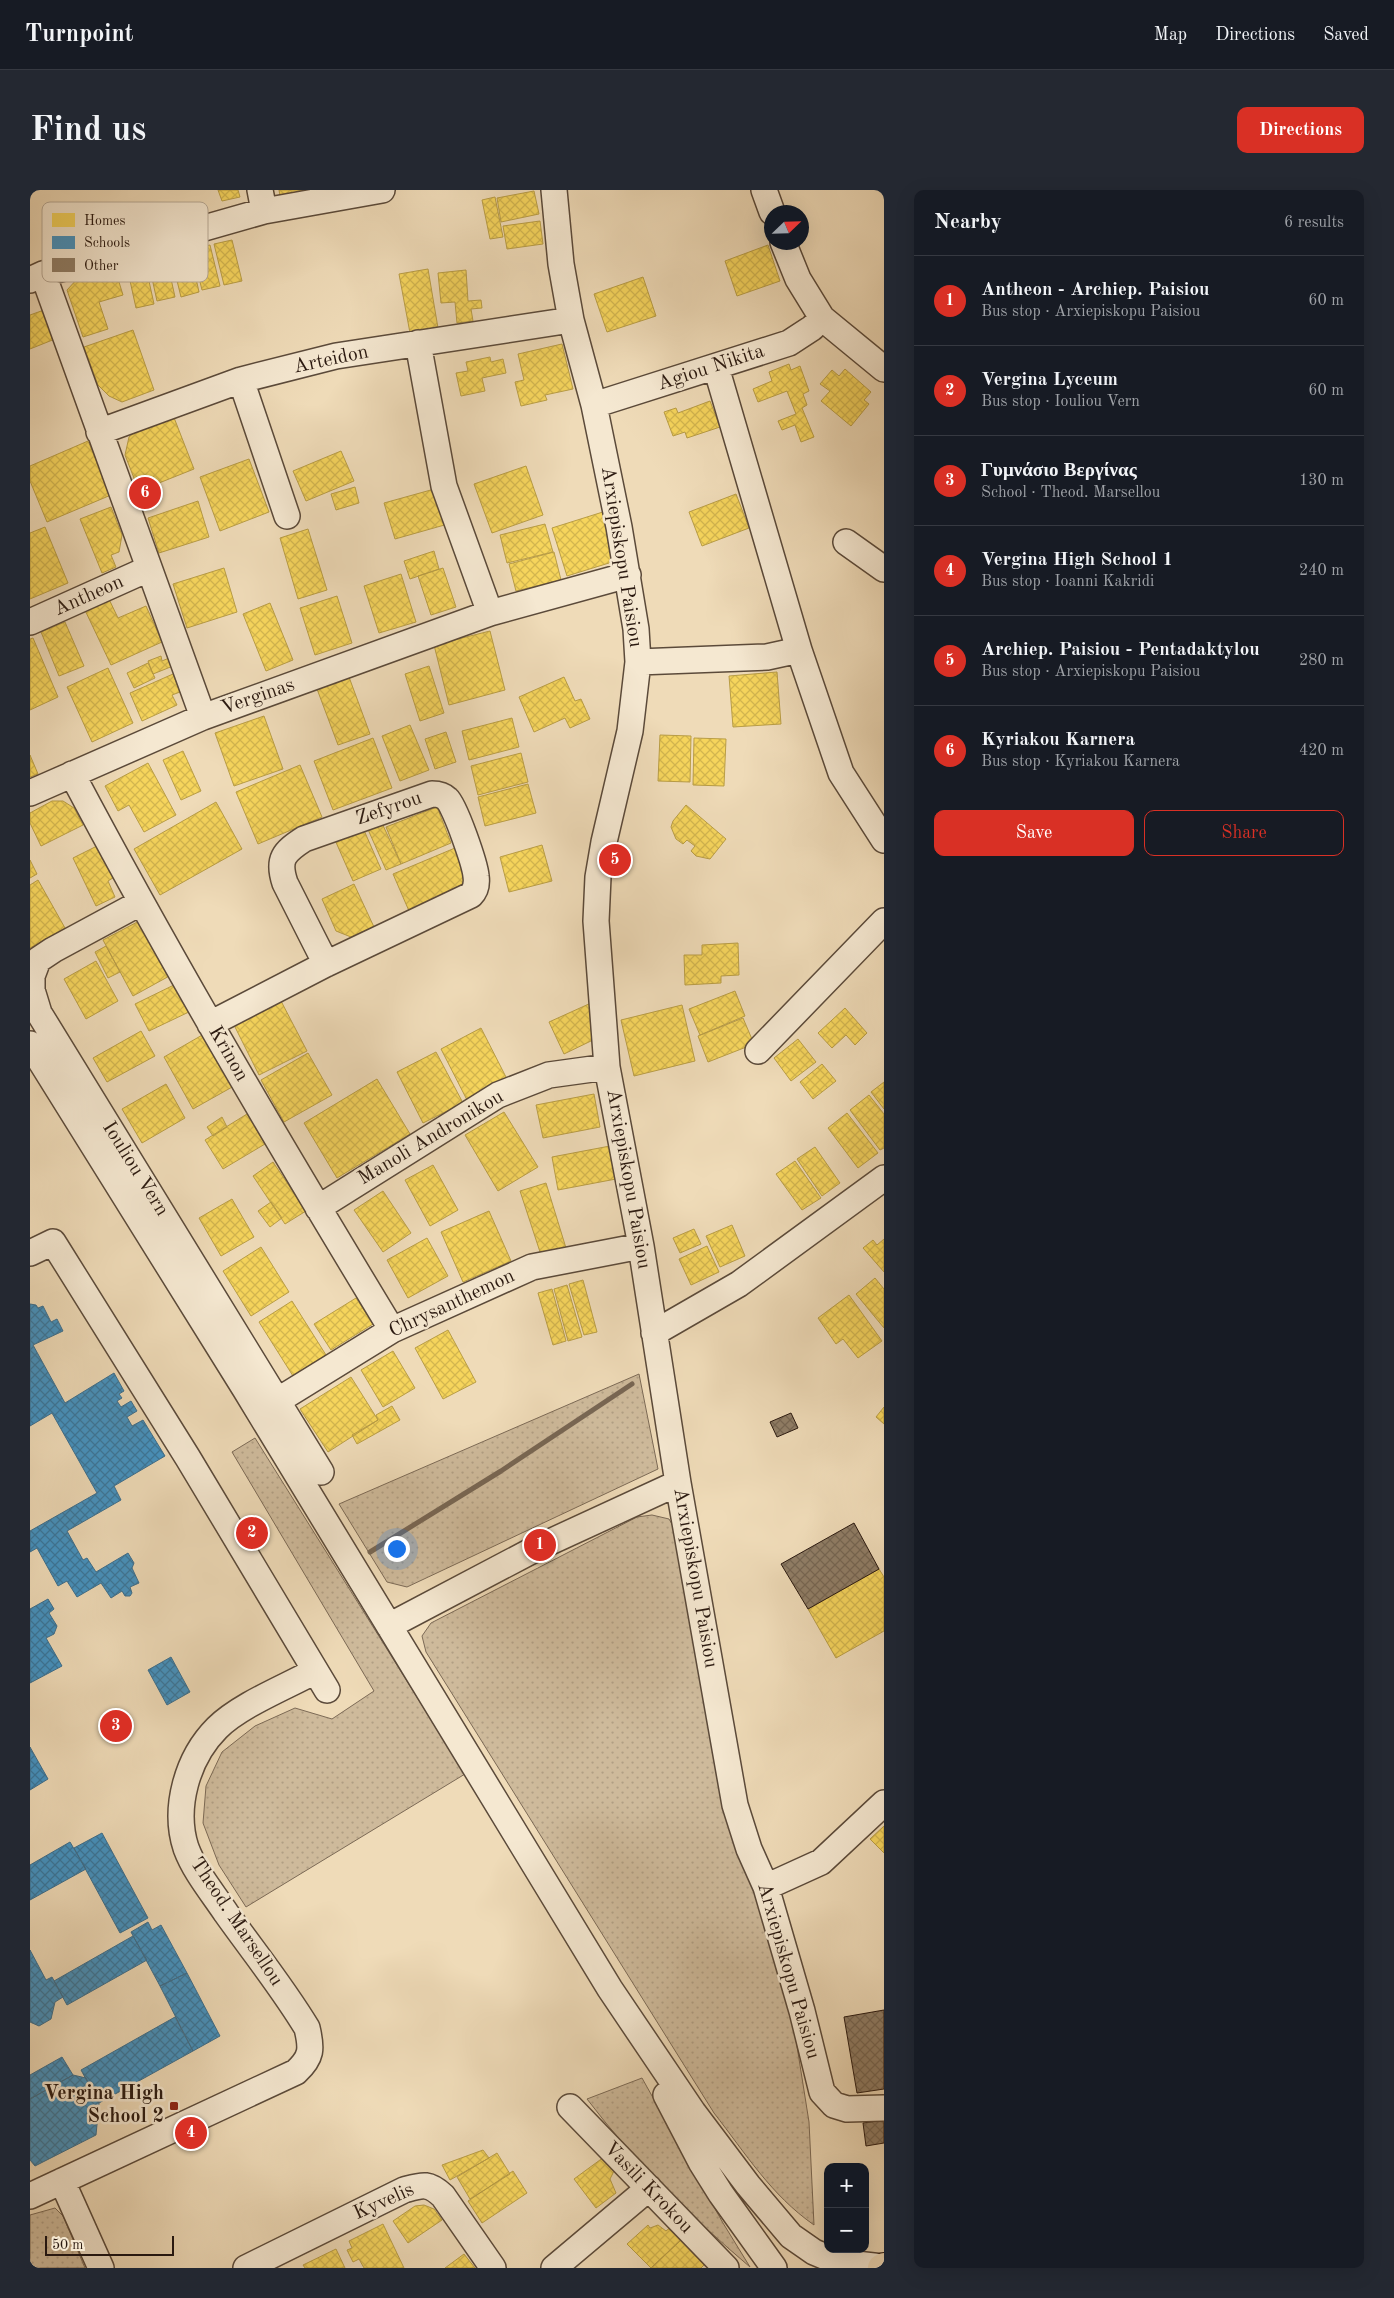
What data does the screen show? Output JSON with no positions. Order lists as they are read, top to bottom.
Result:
{
  "streets": {
    "street": [
      "Arteidon",
      "Agiou Nikita",
      "Arxiepiskopu Paisiou",
      "Antheon",
      "Verginas",
      "Zefyrou",
      "Krinon",
      "Manoli Andronikou",
      "Iouliou Vern",
      "Chrysanthemon",
      "Theod. Marsellou",
      "Vasili Krokou",
      "Kyvelis"
    ]
  },
  "crossings": [
    ["Arteidon", "Arxiepiskopu Paisiou"],
    ["Agiou Nikita", "Arxiepiskopu Paisiou"],
    ["Arxiepiskopu Paisiou", "Verginas"],
    ["Arxiepiskopu Paisiou", "Manoli Andronikou"],
    ["Arxiepiskopu Paisiou", "Chrysanthemon"],
    ["Verginas", "Krinon"],
    ["Zefyrou", "Krinon"],
    ["Krinon", "Manoli Andronikou"],
    ["Krinon", "Iouliou Vern"],
    ["Krinon", "Chrysanthemon"],
    ["Iouliou Vern", "Chrysanthemon"]
  ],
  "places": {
    "transit": ["Vergina High School 2"]
  },
  "legend": ["Homes", "Schools", "Other"],
  "scale_bar": "50 m",
  "north": "top right",
  "page": {
    "header": "Turnpoint",
    "nav": ["Map", "Directions", "Saved"],
    "buttons": [
      "Directions",
      ["Save", "Share"]
    ],
    "title": "Find us",
    "heading": ["Nearby", "6 results"],
    "list": [
      {
        "mark": "1",
        "name": "Antheon - Archiep. Paisiou",
        "note": "Bus stop · Arxiepiskopu Paisiou",
        "value": "60 m"
      },
      {
        "mark": "2",
        "name": "Vergina Lyceum",
        "note": "Bus stop · Iouliou Vern",
        "value": "60 m"
      },
      {
        "mark": "3",
        "name": "Γυμνάσιο Βεργίνας",
        "note": "School · Theod. Marsellou",
        "value": "130 m"
      },
      {
        "mark": "4",
        "name": "Vergina High School 1",
        "note": "Bus stop · Ioanni Kakridi",
        "value": "240 m"
      },
      {
        "mark": "5",
        "name": "Archiep. Paisiou - Pentadaktylou",
        "note": "Bus stop · Arxiepiskopu Paisiou",
        "value": "280 m"
      },
      {
        "mark": "6",
        "name": "Kyriakou Karnera",
        "note": "Bus stop · Kyriakou Karnera",
        "value": "420 m"
      }
    ],
    "pins": [
      "6",
      "5",
      "2",
      "1",
      "3",
      "4"
    ],
    "map_buttons": ["+", "−"],
    "scale": "50 m"
  }
}
